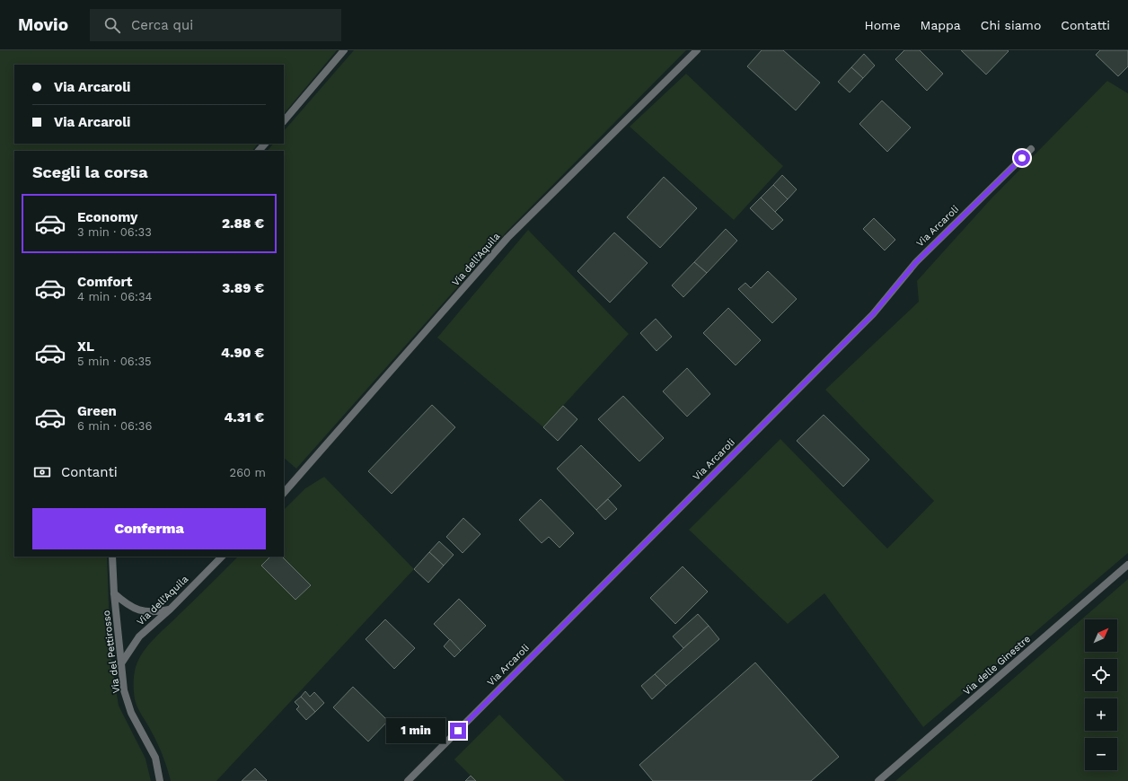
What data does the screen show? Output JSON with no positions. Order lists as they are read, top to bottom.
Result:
{
  "streets": {
    "street": [
      "Via Arcaroli",
      "Via dell'Aquila",
      "Via del Pettirosso",
      "Via delle Ginestre"
    ]
  },
  "crossings": [
    ["Via dell'Aquila", "Via del Pettirosso"]
  ],
  "north": "top right",
  "page": {
    "header": "Movio",
    "search": "Cerca qui",
    "nav": [
      "Home",
      "Mappa",
      "Chi siamo",
      "Contatti"
    ],
    "banner": ["Via Arcaroli", "Via Arcaroli"],
    "heading": "Scegli la corsa",
    "list": [
      {
        "name": "Economy",
        "note": "3 min · 06:33",
        "value": "2.88 €"
      },
      {
        "name": "Comfort",
        "note": "4 min · 06:34",
        "value": "3.89 €"
      },
      {
        "name": "XL",
        "note": "5 min · 06:35",
        "value": "4.90 €"
      },
      {
        "name": "Green",
        "note": "6 min · 06:36",
        "value": "4.31 €"
      }
    ],
    "pay": ["Contanti", "260 m"],
    "buttons": "Conferma",
    "map_buttons": ["+", "−"],
    "bubble": "1 min"
  }
}
